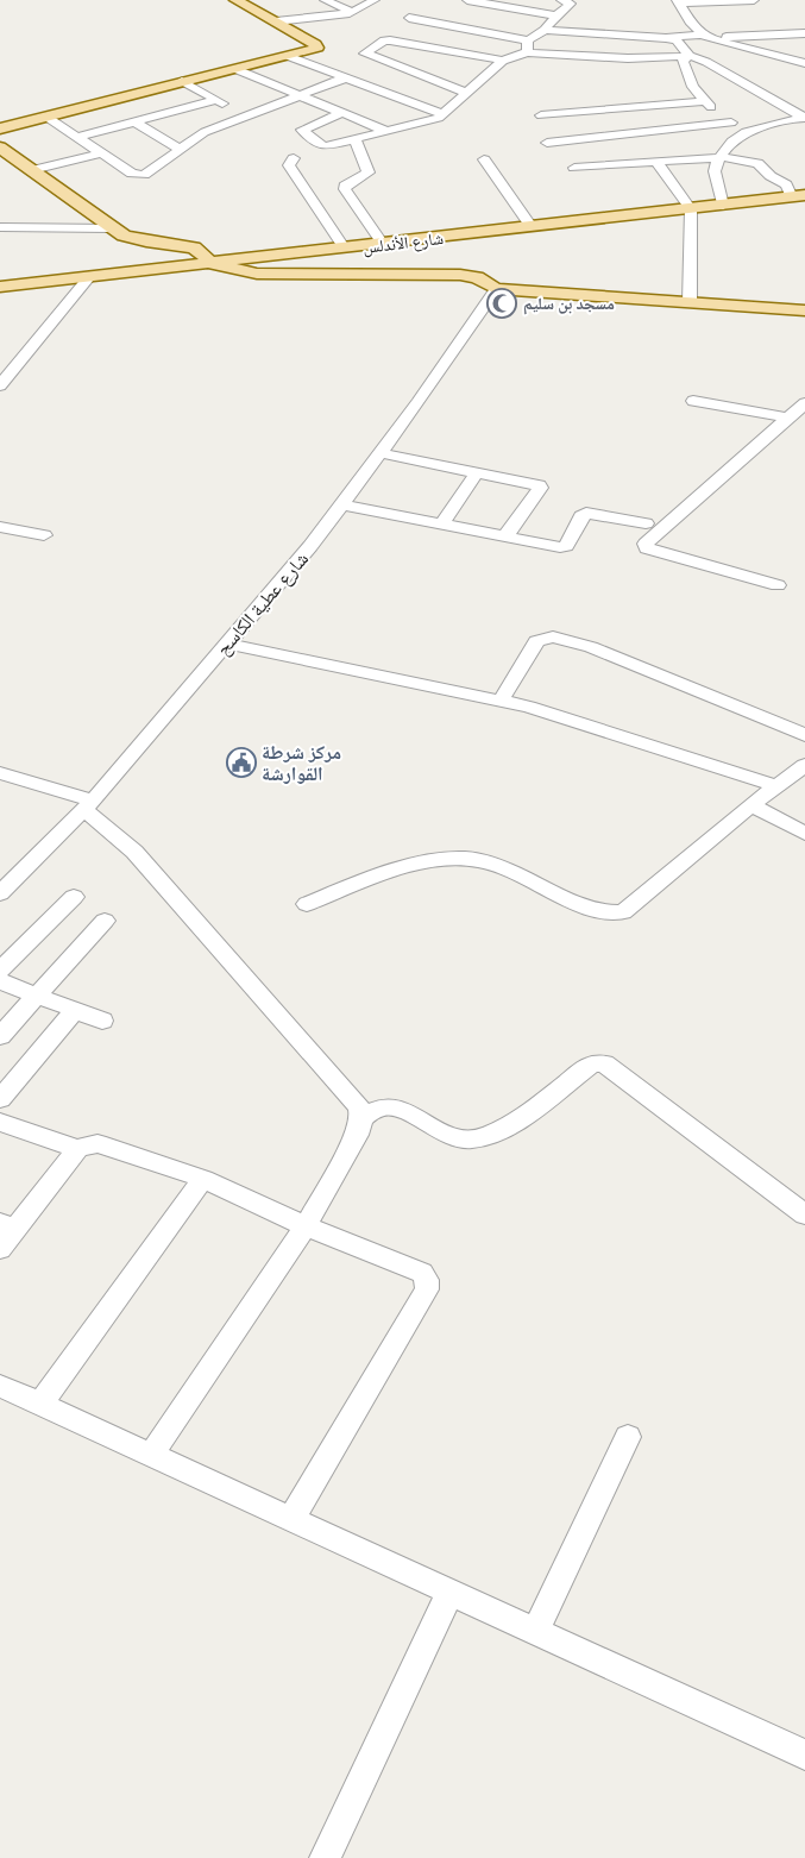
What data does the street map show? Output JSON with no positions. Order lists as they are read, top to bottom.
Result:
{
  "streets": {
    "main road": ["شارع الأندلس"],
    "street": ["شارع عطية الكاسح"]
  },
  "places": {
    "mosque": ["مسجد بن سليم"],
    "public building": ["مركز شرطة القوارشة"]
  }
}
